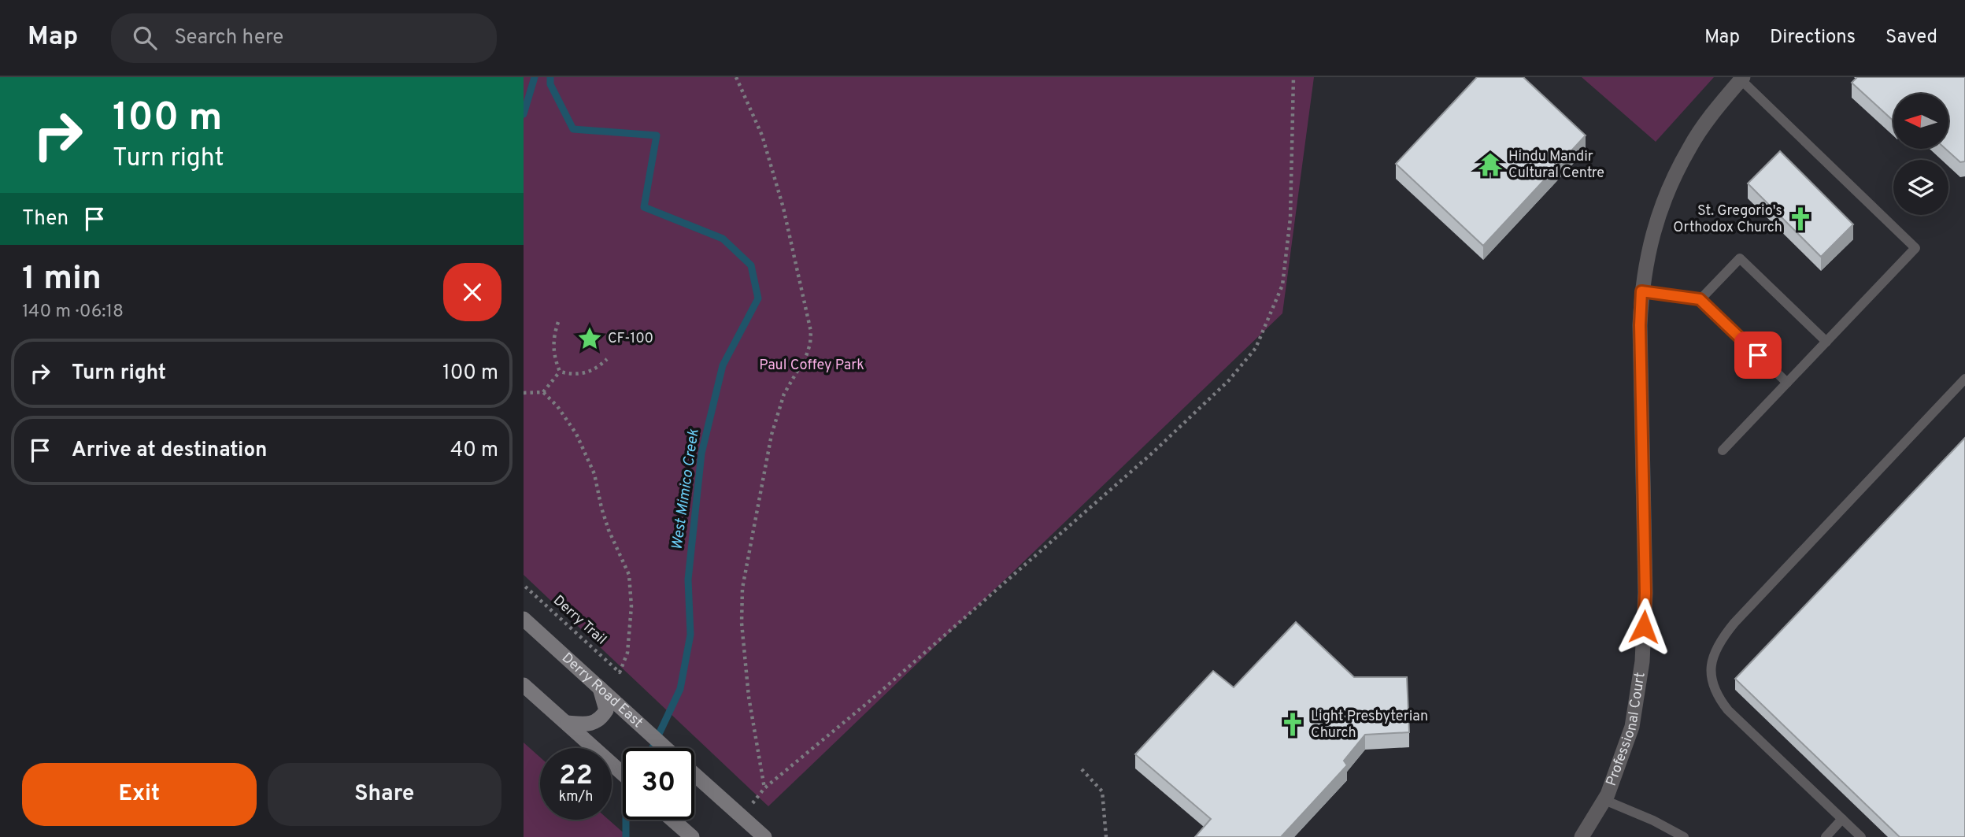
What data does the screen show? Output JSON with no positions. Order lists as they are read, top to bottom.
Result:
{
  "streets": {
    "main road": ["Derry Road East"],
    "street": ["Professional Court"],
    "path": ["Derry Trail"]
  },
  "water": ["West Mimico Creek"],
  "parks": ["Paul Coffey Park"],
  "places": {
    "temple": ["Hindu Mandir Cultural Centre"],
    "church": ["St. Gregorio's Orthodox Church", "Light Presbyterian Church"],
    "place": ["CF-100"]
  },
  "north": "left",
  "page": {
    "header": "Map",
    "search": "Search here",
    "nav": ["Map", "Directions", "Saved"],
    "turn": ["100 m", "Turn right"],
    "then": "Then",
    "heading": ["1 min", "140 m · 06:18"],
    "list": [
      {
        "name": "Turn right",
        "value": "100 m"
      },
      {
        "name": "Arrive at destination",
        "value": "40 m"
      }
    ],
    "speed": "22 km/h",
    "limit": "30",
    "buttons": ["Exit", "Share"]
  }
}
